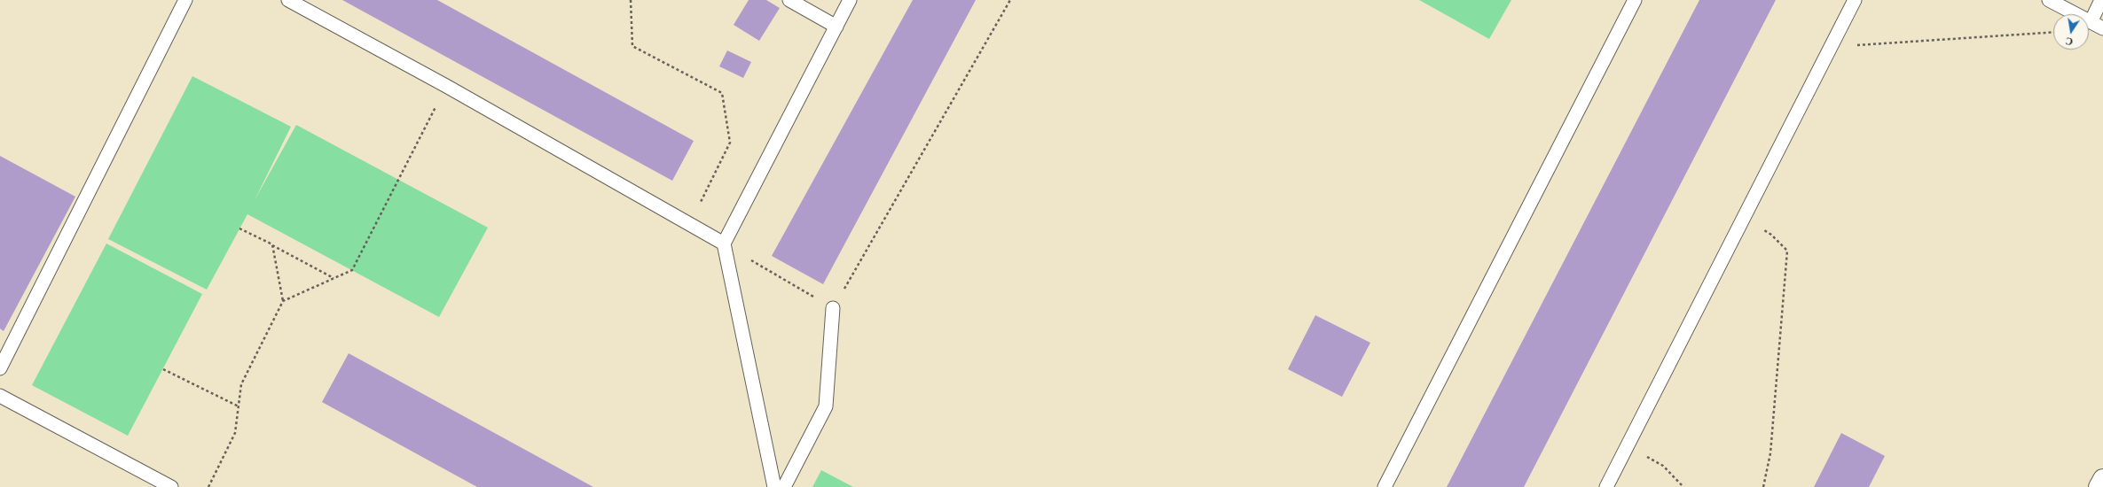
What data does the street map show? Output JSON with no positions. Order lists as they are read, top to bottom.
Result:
{
  "north": "bottom"
}
